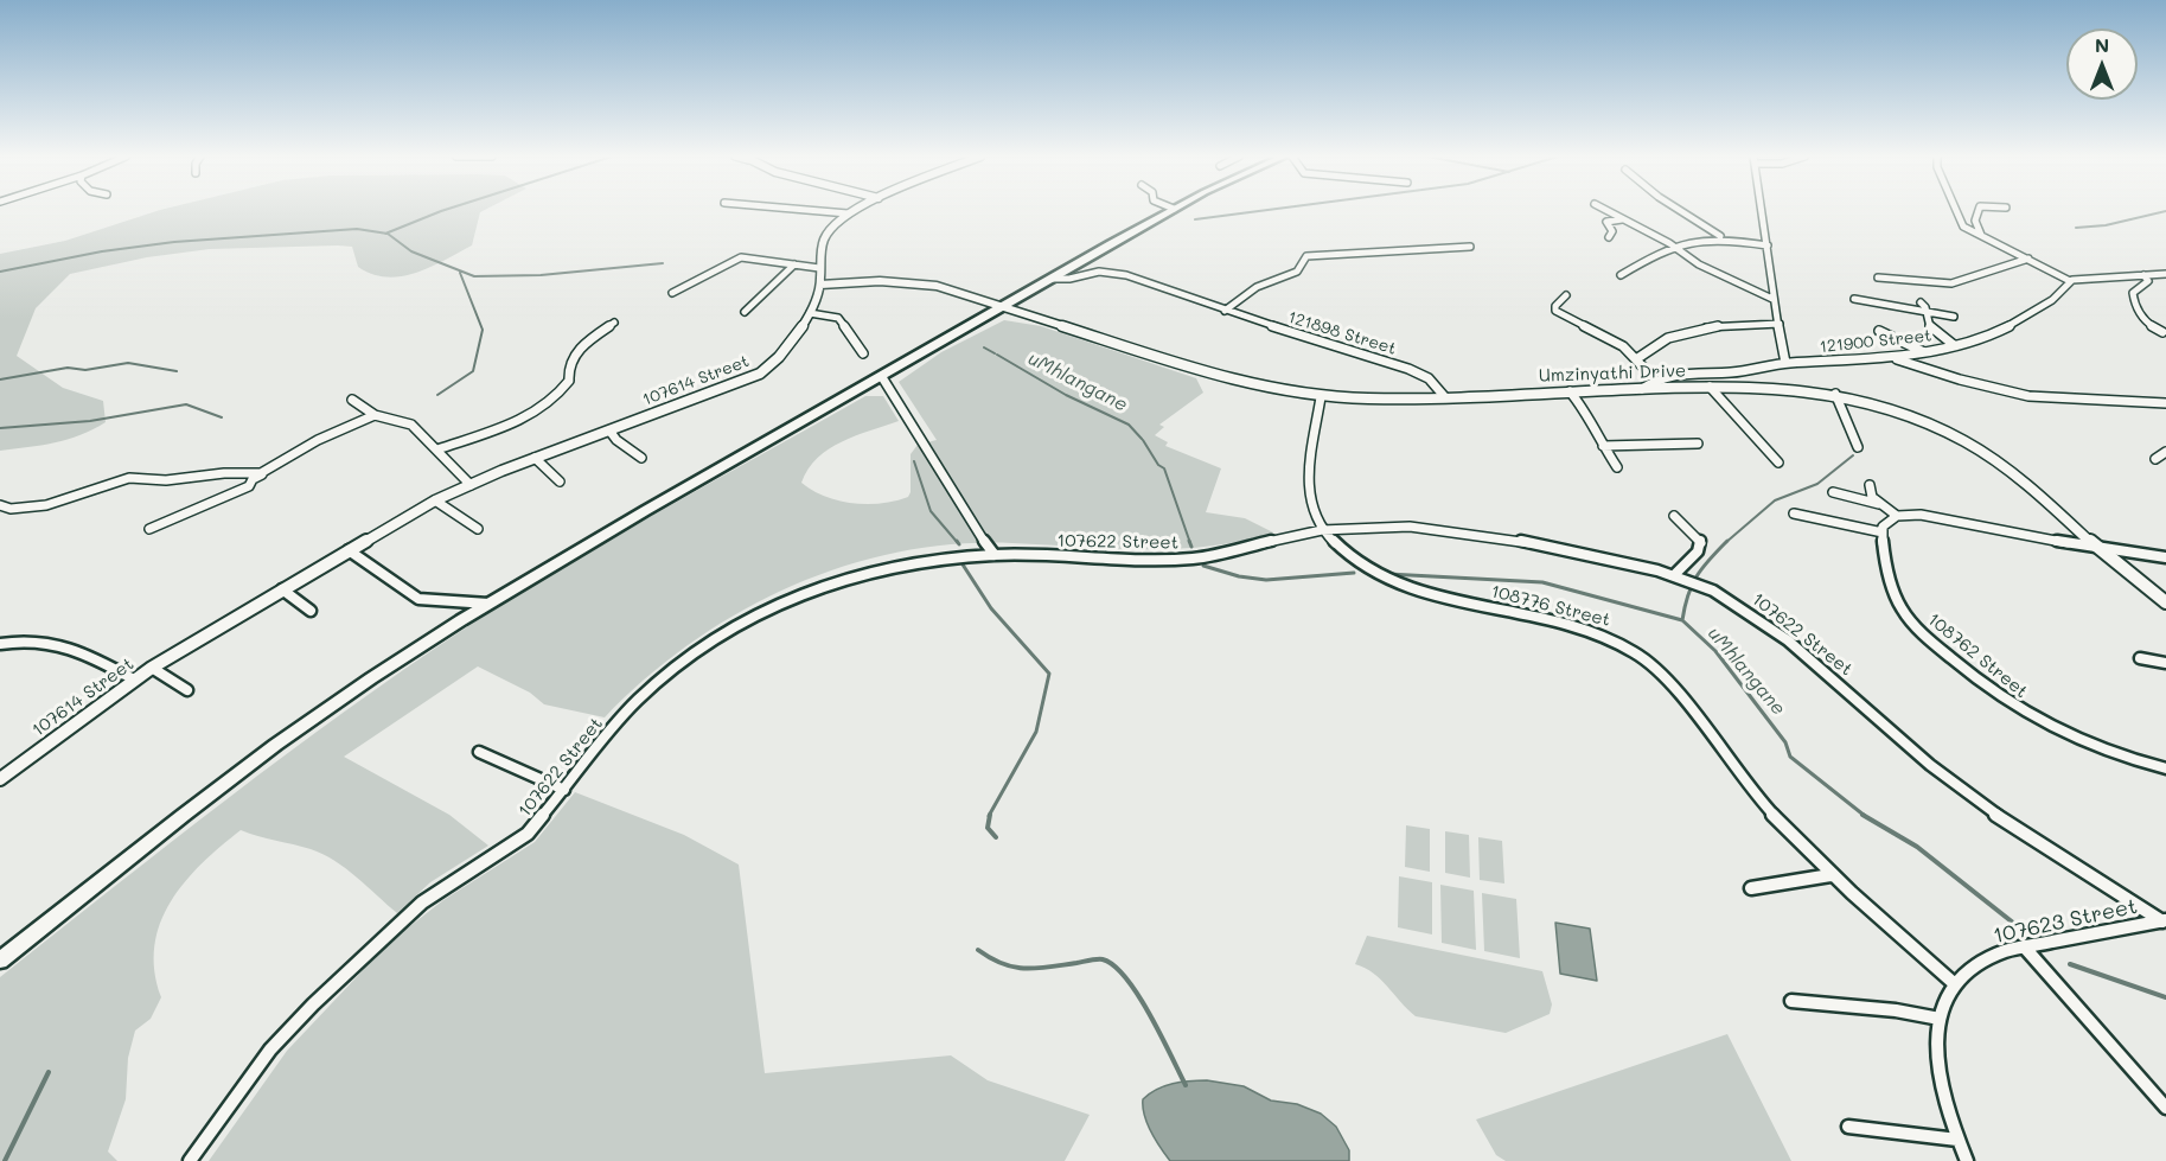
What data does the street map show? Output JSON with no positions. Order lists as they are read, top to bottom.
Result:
{
  "streets": {
    "street": [
      "121898 Street",
      "121900 Street",
      "Umzinyathi Drive",
      "107614 Street",
      "107622 Street",
      "108776 Street",
      "108762 Street",
      "107623 Street"
    ]
  },
  "crossings": [
    ["121898 Street", "Umzinyathi Drive"],
    ["Umzinyathi Drive", "107614 Street"],
    ["Umzinyathi Drive", "108776 Street"],
    ["107622 Street", "108776 Street"],
    ["107622 Street", "107623 Street"],
    ["108776 Street", "107623 Street"]
  ],
  "water": ["uMhlangane"],
  "north": "top"
}
